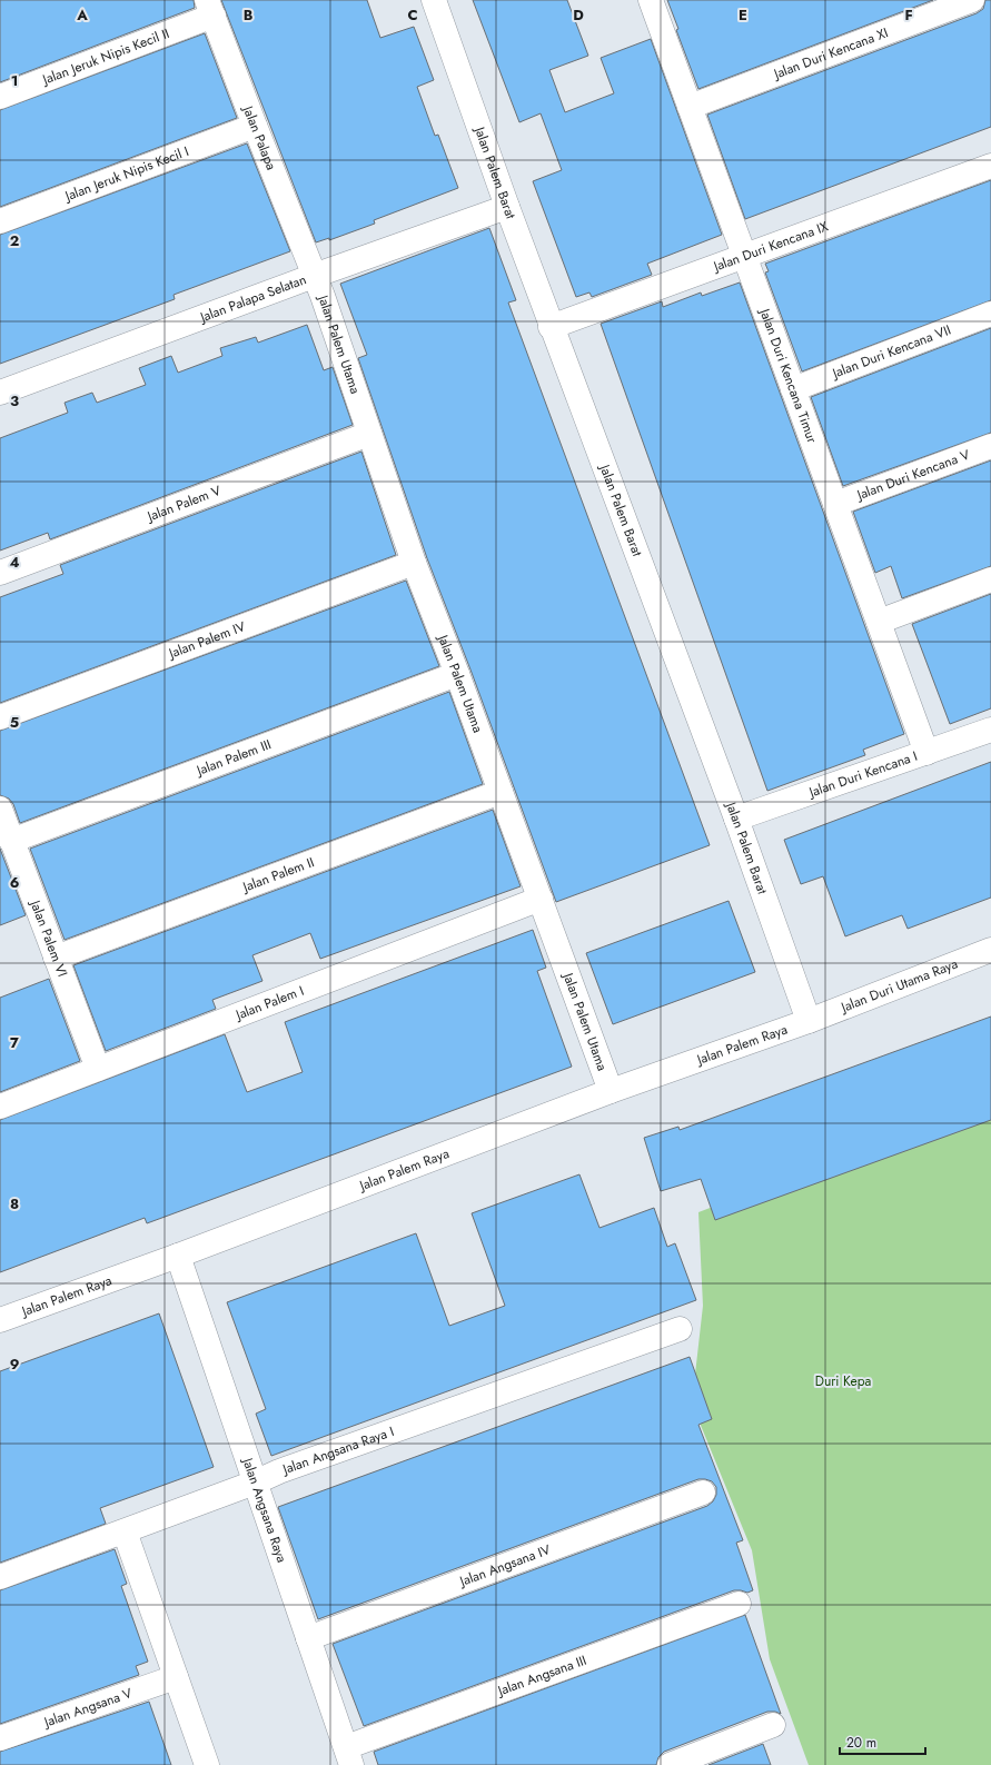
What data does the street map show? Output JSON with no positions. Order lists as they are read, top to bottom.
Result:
{
  "streets": {
    "street": [
      "Jalan Duri Kencana XI",
      "Jalan Jeruk Nipis Kecil II",
      "Jalan Palapa",
      "Jalan Jeruk Nipis Kecil I",
      "Jalan Palem Barat",
      "Jalan Duri Kencana IX",
      "Jalan Palapa Selatan",
      "Jalan Palem Utama",
      "Jalan Duri Kencana VII",
      "Jalan Duri Kencana Timur",
      "Jalan Duri Kencana V",
      "Jalan Palem V",
      "Jalan Palem IV",
      "Jalan Palem III",
      "Jalan Duri Kencana I",
      "Jalan Palem II",
      "Jalan Palem VI",
      "Jalan Duri Utama Raya",
      "Jalan Palem I",
      "Jalan Palem Raya",
      "Jalan Angsana Raya I",
      "Jalan Angsana Raya",
      "Jalan Angsana IV",
      "Jalan Angsana III",
      "Jalan Angsana V"
    ]
  },
  "crossings": [
    ["Jalan Duri Kencana XI", "Jalan Duri Kencana Timur"],
    ["Jalan Jeruk Nipis Kecil II", "Jalan Palapa"],
    ["Jalan Palapa", "Jalan Jeruk Nipis Kecil I"],
    ["Jalan Palapa", "Jalan Palapa Selatan"],
    ["Jalan Palapa", "Jalan Palem Utama"],
    ["Jalan Palem Barat", "Jalan Duri Kencana IX"],
    ["Jalan Palem Barat", "Jalan Palapa Selatan"],
    ["Jalan Palem Barat", "Jalan Duri Kencana I"],
    ["Jalan Palem Barat", "Jalan Duri Utama Raya"],
    ["Jalan Palem Barat", "Jalan Palem Raya"],
    ["Jalan Duri Kencana IX", "Jalan Duri Kencana Timur"],
    ["Jalan Palapa Selatan", "Jalan Palem Utama"],
    ["Jalan Palem Utama", "Jalan Palem V"],
    ["Jalan Palem Utama", "Jalan Palem IV"],
    ["Jalan Palem Utama", "Jalan Palem III"],
    ["Jalan Palem Utama", "Jalan Palem II"],
    ["Jalan Palem Utama", "Jalan Palem I"],
    ["Jalan Palem Utama", "Jalan Palem Raya"],
    ["Jalan Duri Kencana VII", "Jalan Duri Kencana Timur"],
    ["Jalan Duri Kencana Timur", "Jalan Duri Kencana V"],
    ["Jalan Duri Kencana Timur", "Jalan Duri Kencana I"],
    ["Jalan Palem III", "Jalan Palem VI"],
    ["Jalan Palem II", "Jalan Palem VI"],
    ["Jalan Palem VI", "Jalan Palem I"],
    ["Jalan Duri Utama Raya", "Jalan Palem Raya"],
    ["Jalan Palem Raya", "Jalan Angsana Raya"],
    ["Jalan Angsana Raya I", "Jalan Angsana Raya"],
    ["Jalan Angsana Raya", "Jalan Angsana IV"],
    ["Jalan Angsana Raya", "Jalan Angsana III"]
  ],
  "parks": ["Duri Kepa"],
  "scale_bar": "20 m",
  "grid": {
    "columns": [
      "A",
      "B",
      "C",
      "D",
      "E",
      "F"
    ],
    "rows": [
      "1",
      "2",
      "3",
      "4",
      "5",
      "6",
      "7",
      "8",
      "9"
    ]
  }
}
